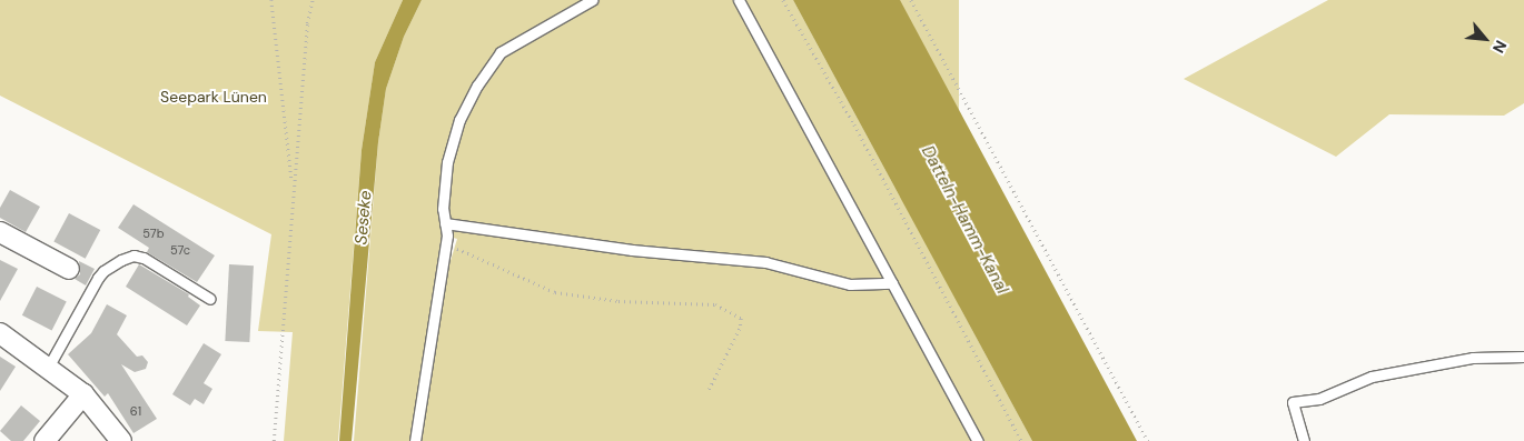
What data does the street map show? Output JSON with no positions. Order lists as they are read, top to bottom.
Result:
{
  "water": ["Seseke", "Datteln-Hamm-Kanal"],
  "parks": ["Seepark Lünen"],
  "house_numbers": ["57b", "57c", "61"],
  "north": "bottom right"
}
